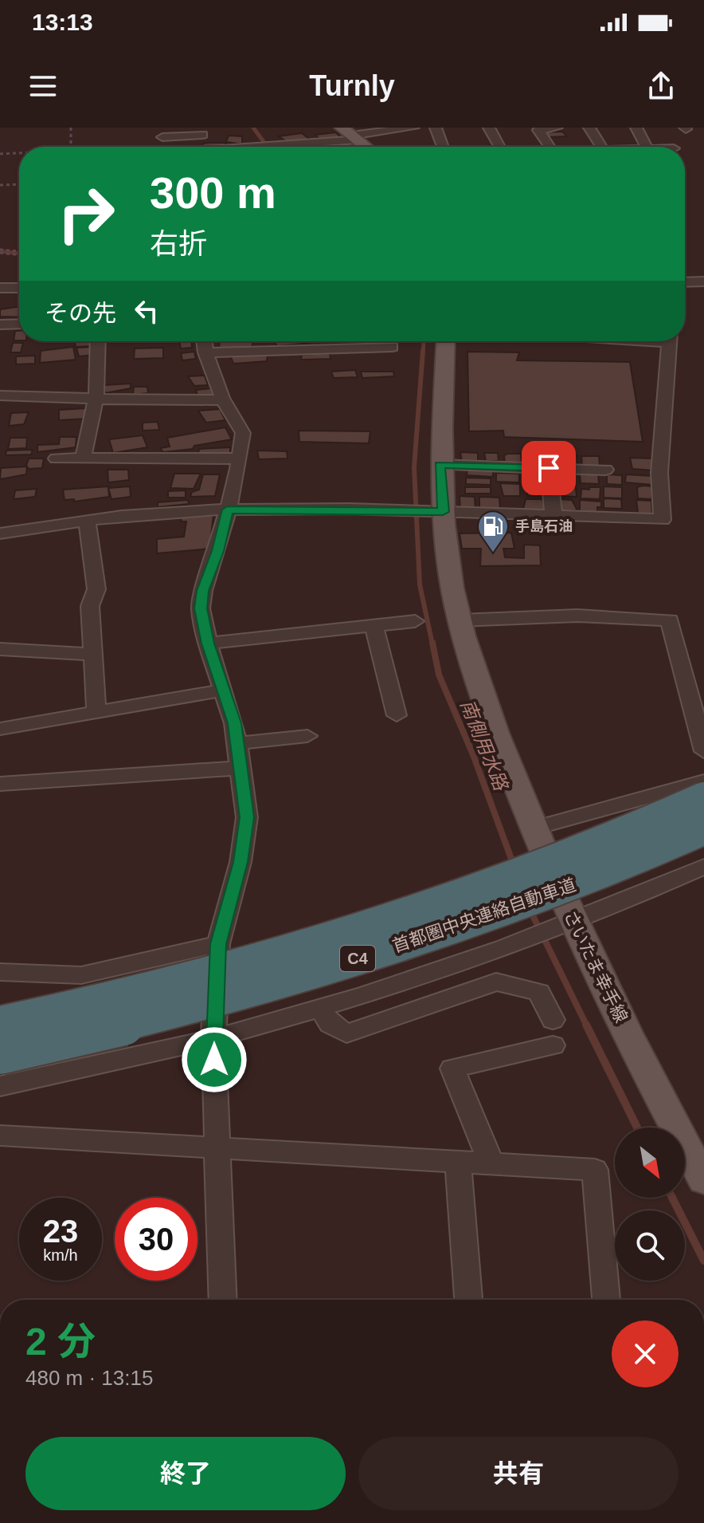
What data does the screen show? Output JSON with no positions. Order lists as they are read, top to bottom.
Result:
{
  "streets": {
    "highway": ["首都圏中央連絡自動車道", "C4"],
    "main road": ["さいたま幸手線"]
  },
  "water": ["南側用水路"],
  "places": {
    "fuel station": ["手島石油"]
  },
  "north": "bottom right",
  "page": {
    "status": "13:13",
    "header": "Turnly",
    "turn": ["300 m", "右折"],
    "then": "その先",
    "speed": "23 km/h",
    "limit": "30",
    "heading": ["2 分", "480 m · 13:15"],
    "buttons": ["終了", "共有"]
  }
}
